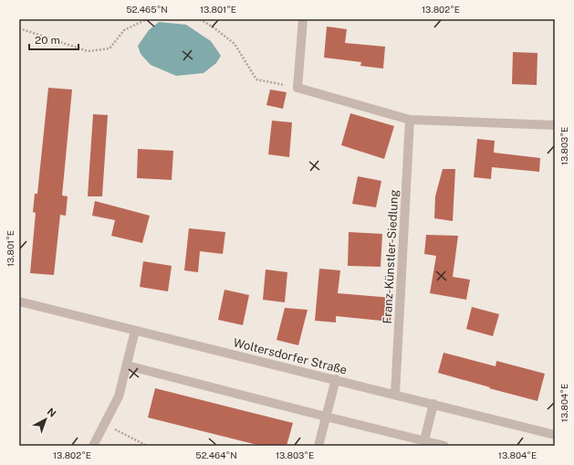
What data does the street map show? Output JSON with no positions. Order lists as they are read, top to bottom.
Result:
{
  "streets": {
    "street": ["Franz-Künstler-Siedlung", "Woltersdorfer Straße"]
  },
  "crossings": [
    ["Franz-Künstler-Siedlung", "Woltersdorfer Straße"]
  ],
  "scale_bar": "20 m",
  "north": "top right",
  "coordinates": [
    "52.465°N",
    "13.801°E",
    "13.802°E",
    "13.803°E",
    "13.804°E",
    "52.464°N"
  ]
}
